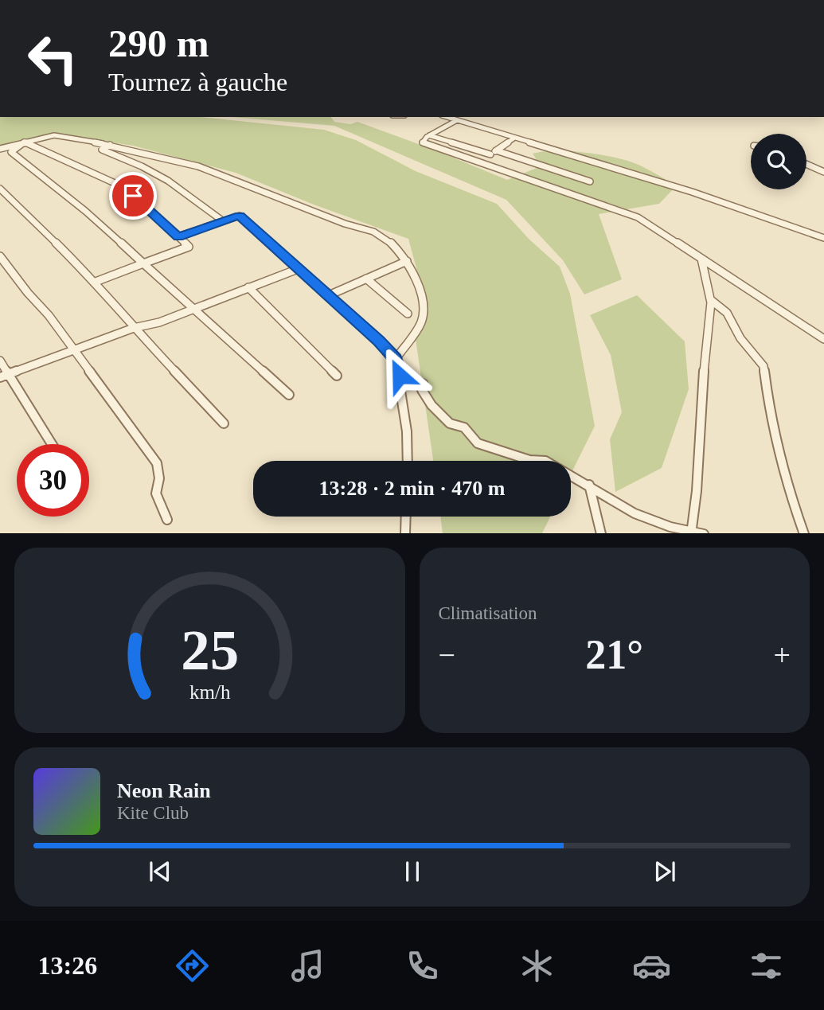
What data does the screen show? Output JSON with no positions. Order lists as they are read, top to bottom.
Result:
{
  "page": {
    "turn": ["290 m", "Tournez à gauche"],
    "limit": "30",
    "trip": "13:28 · 2 min · 470 m",
    "tile": "Climatisation",
    "heat": ["−", "21°", "+"],
    "song": ["Neon Rain", "Kite Club"],
    "tabs": "13:26",
    "gauge": ["25", "km/h"]
  }
}
